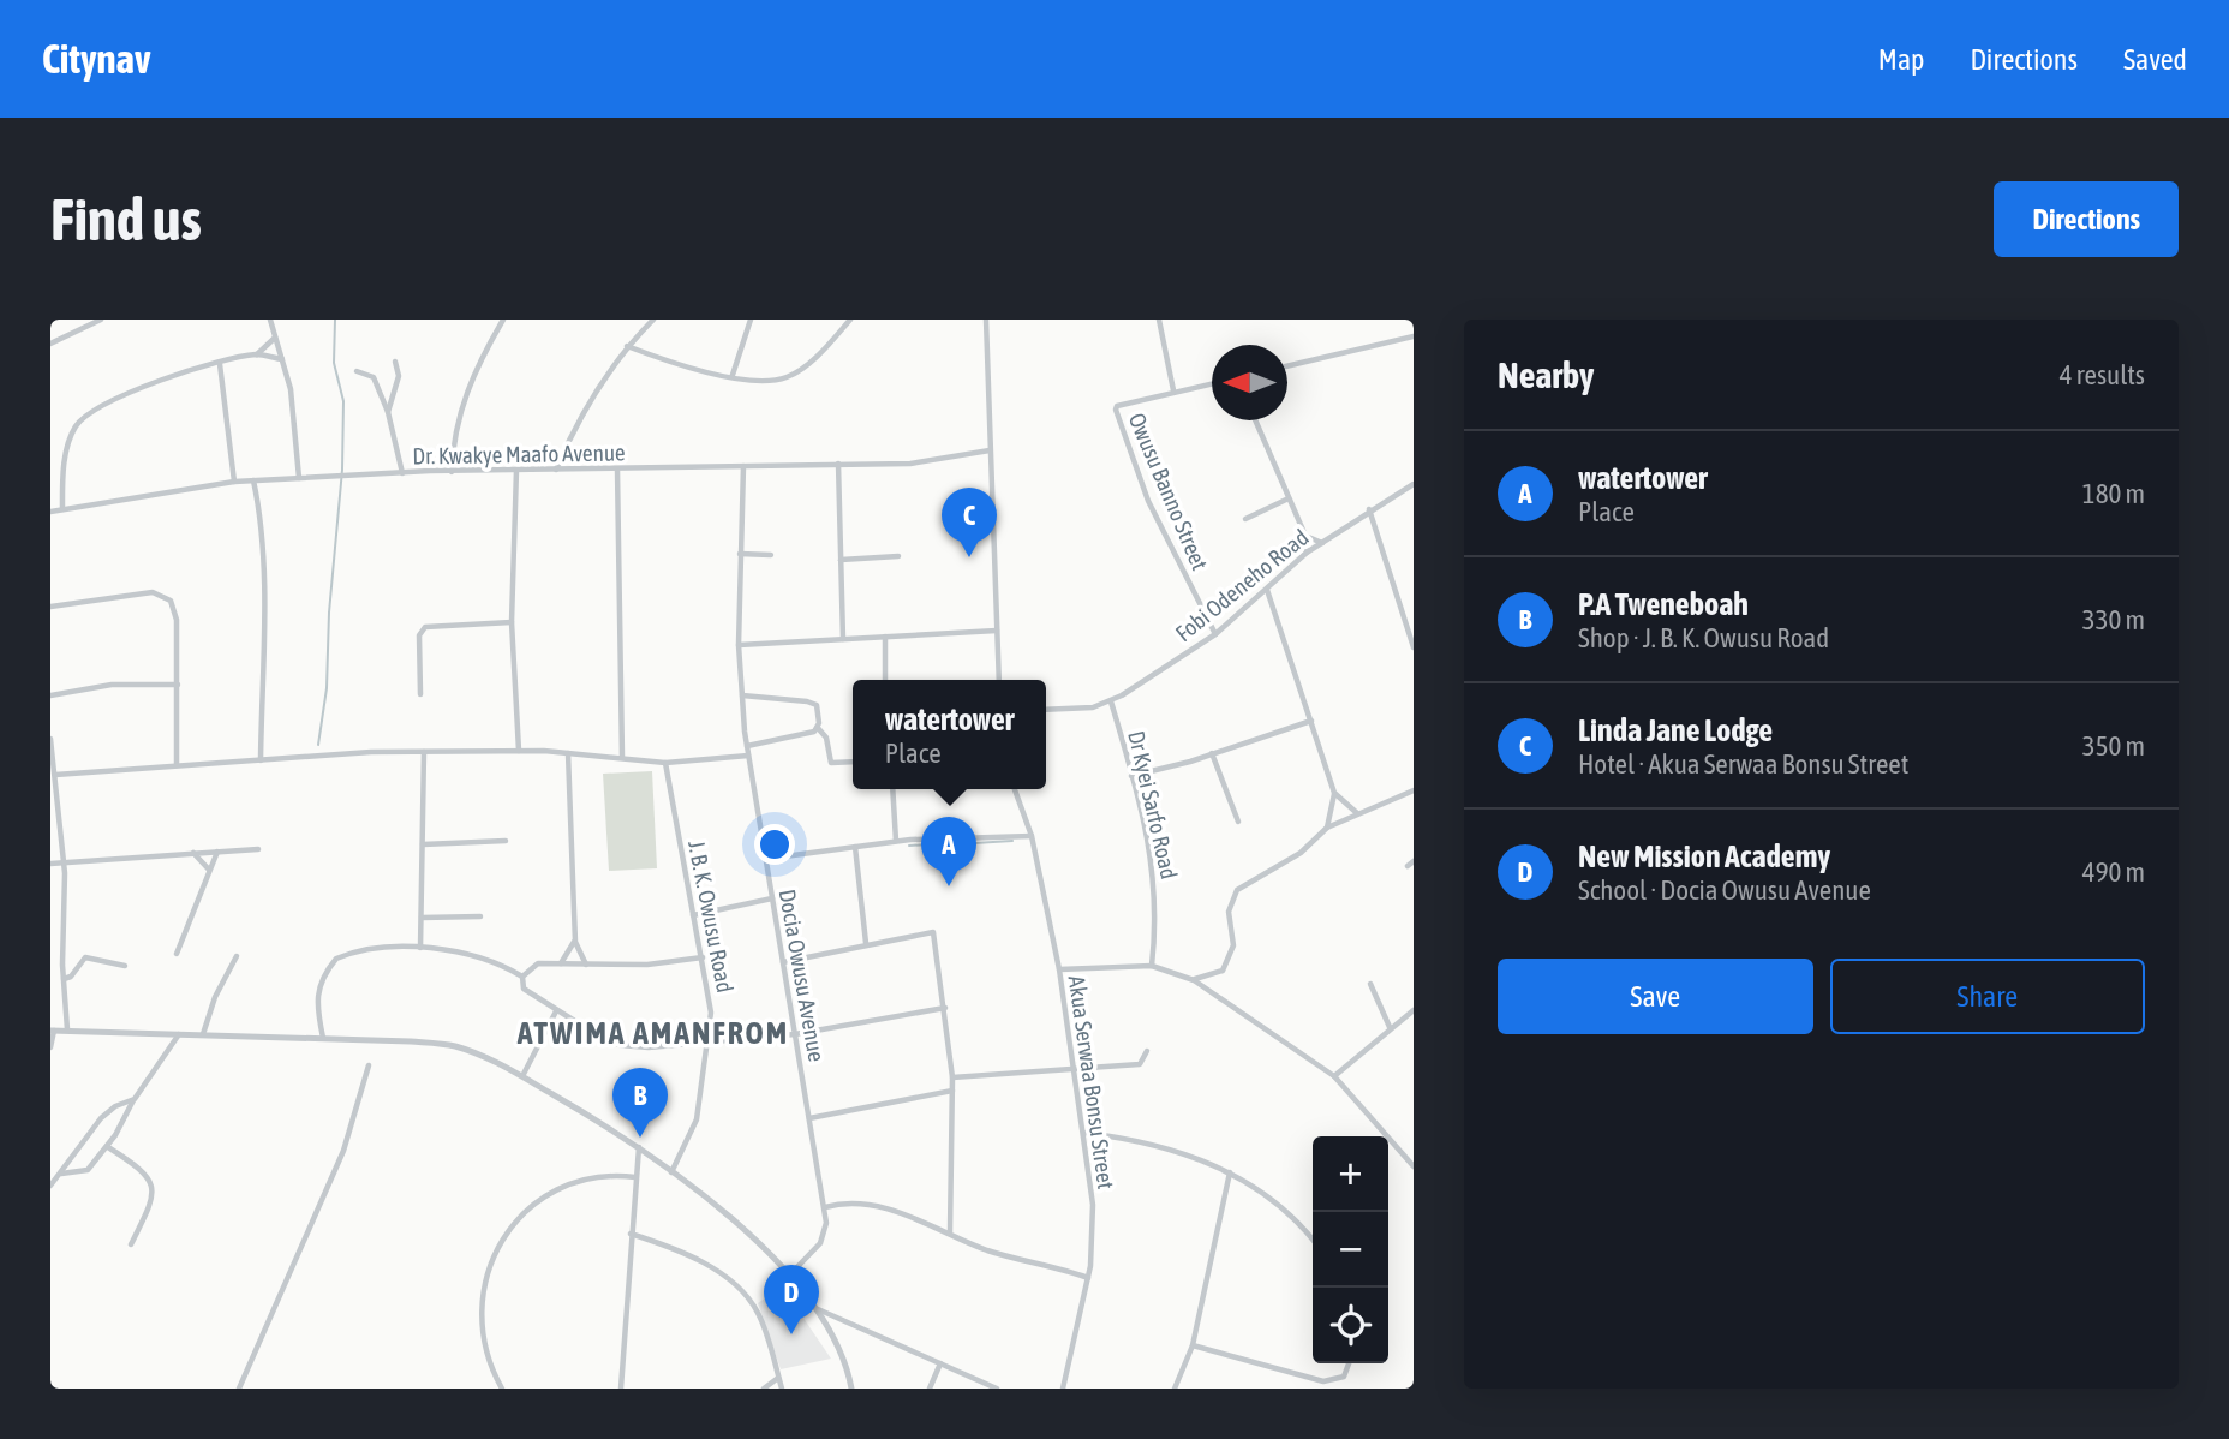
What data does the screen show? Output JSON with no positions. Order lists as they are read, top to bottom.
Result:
{
  "streets": {
    "street": [
      "Dr. Kwakye Maafo Avenue",
      "Owusu Banno Street",
      "Fobi Odeneho Road",
      "Dr Kyei Sarfo Road",
      "J. B. K. Owusu Road",
      "Docia Owusu Avenue",
      "Akua Serwaa Bonsu Street"
    ]
  },
  "crossings": [
    ["Dr. Kwakye Maafo Avenue", "Docia Owusu Avenue"],
    ["Owusu Banno Street", "Fobi Odeneho Road"],
    ["Fobi Odeneho Road", "Dr Kyei Sarfo Road"]
  ],
  "districts": ["ATWIMA AMANFROM"],
  "north": "left",
  "page": {
    "header": "Citynav",
    "nav": ["Map", "Directions", "Saved"],
    "buttons": [
      "Directions",
      ["Save", "Share"]
    ],
    "title": "Find us",
    "heading": ["Nearby", "4 results"],
    "list": [
      {
        "mark": "A",
        "name": "watertower",
        "note": "Place",
        "value": "180 m"
      },
      {
        "mark": "B",
        "name": "P.A Tweneboah",
        "note": "Shop · J. B. K. Owusu Road",
        "value": "330 m"
      },
      {
        "mark": "C",
        "name": "Linda Jane Lodge",
        "note": "Hotel · Akua Serwaa Bonsu Street",
        "value": "350 m"
      },
      {
        "mark": "D",
        "name": "New Mission Academy",
        "note": "School · Docia Owusu Avenue",
        "value": "490 m"
      }
    ],
    "pins": [
      "C",
      "A",
      "B",
      "D"
    ],
    "popup": ["watertower", "Place"],
    "map_buttons": ["+", "−"]
  }
}
